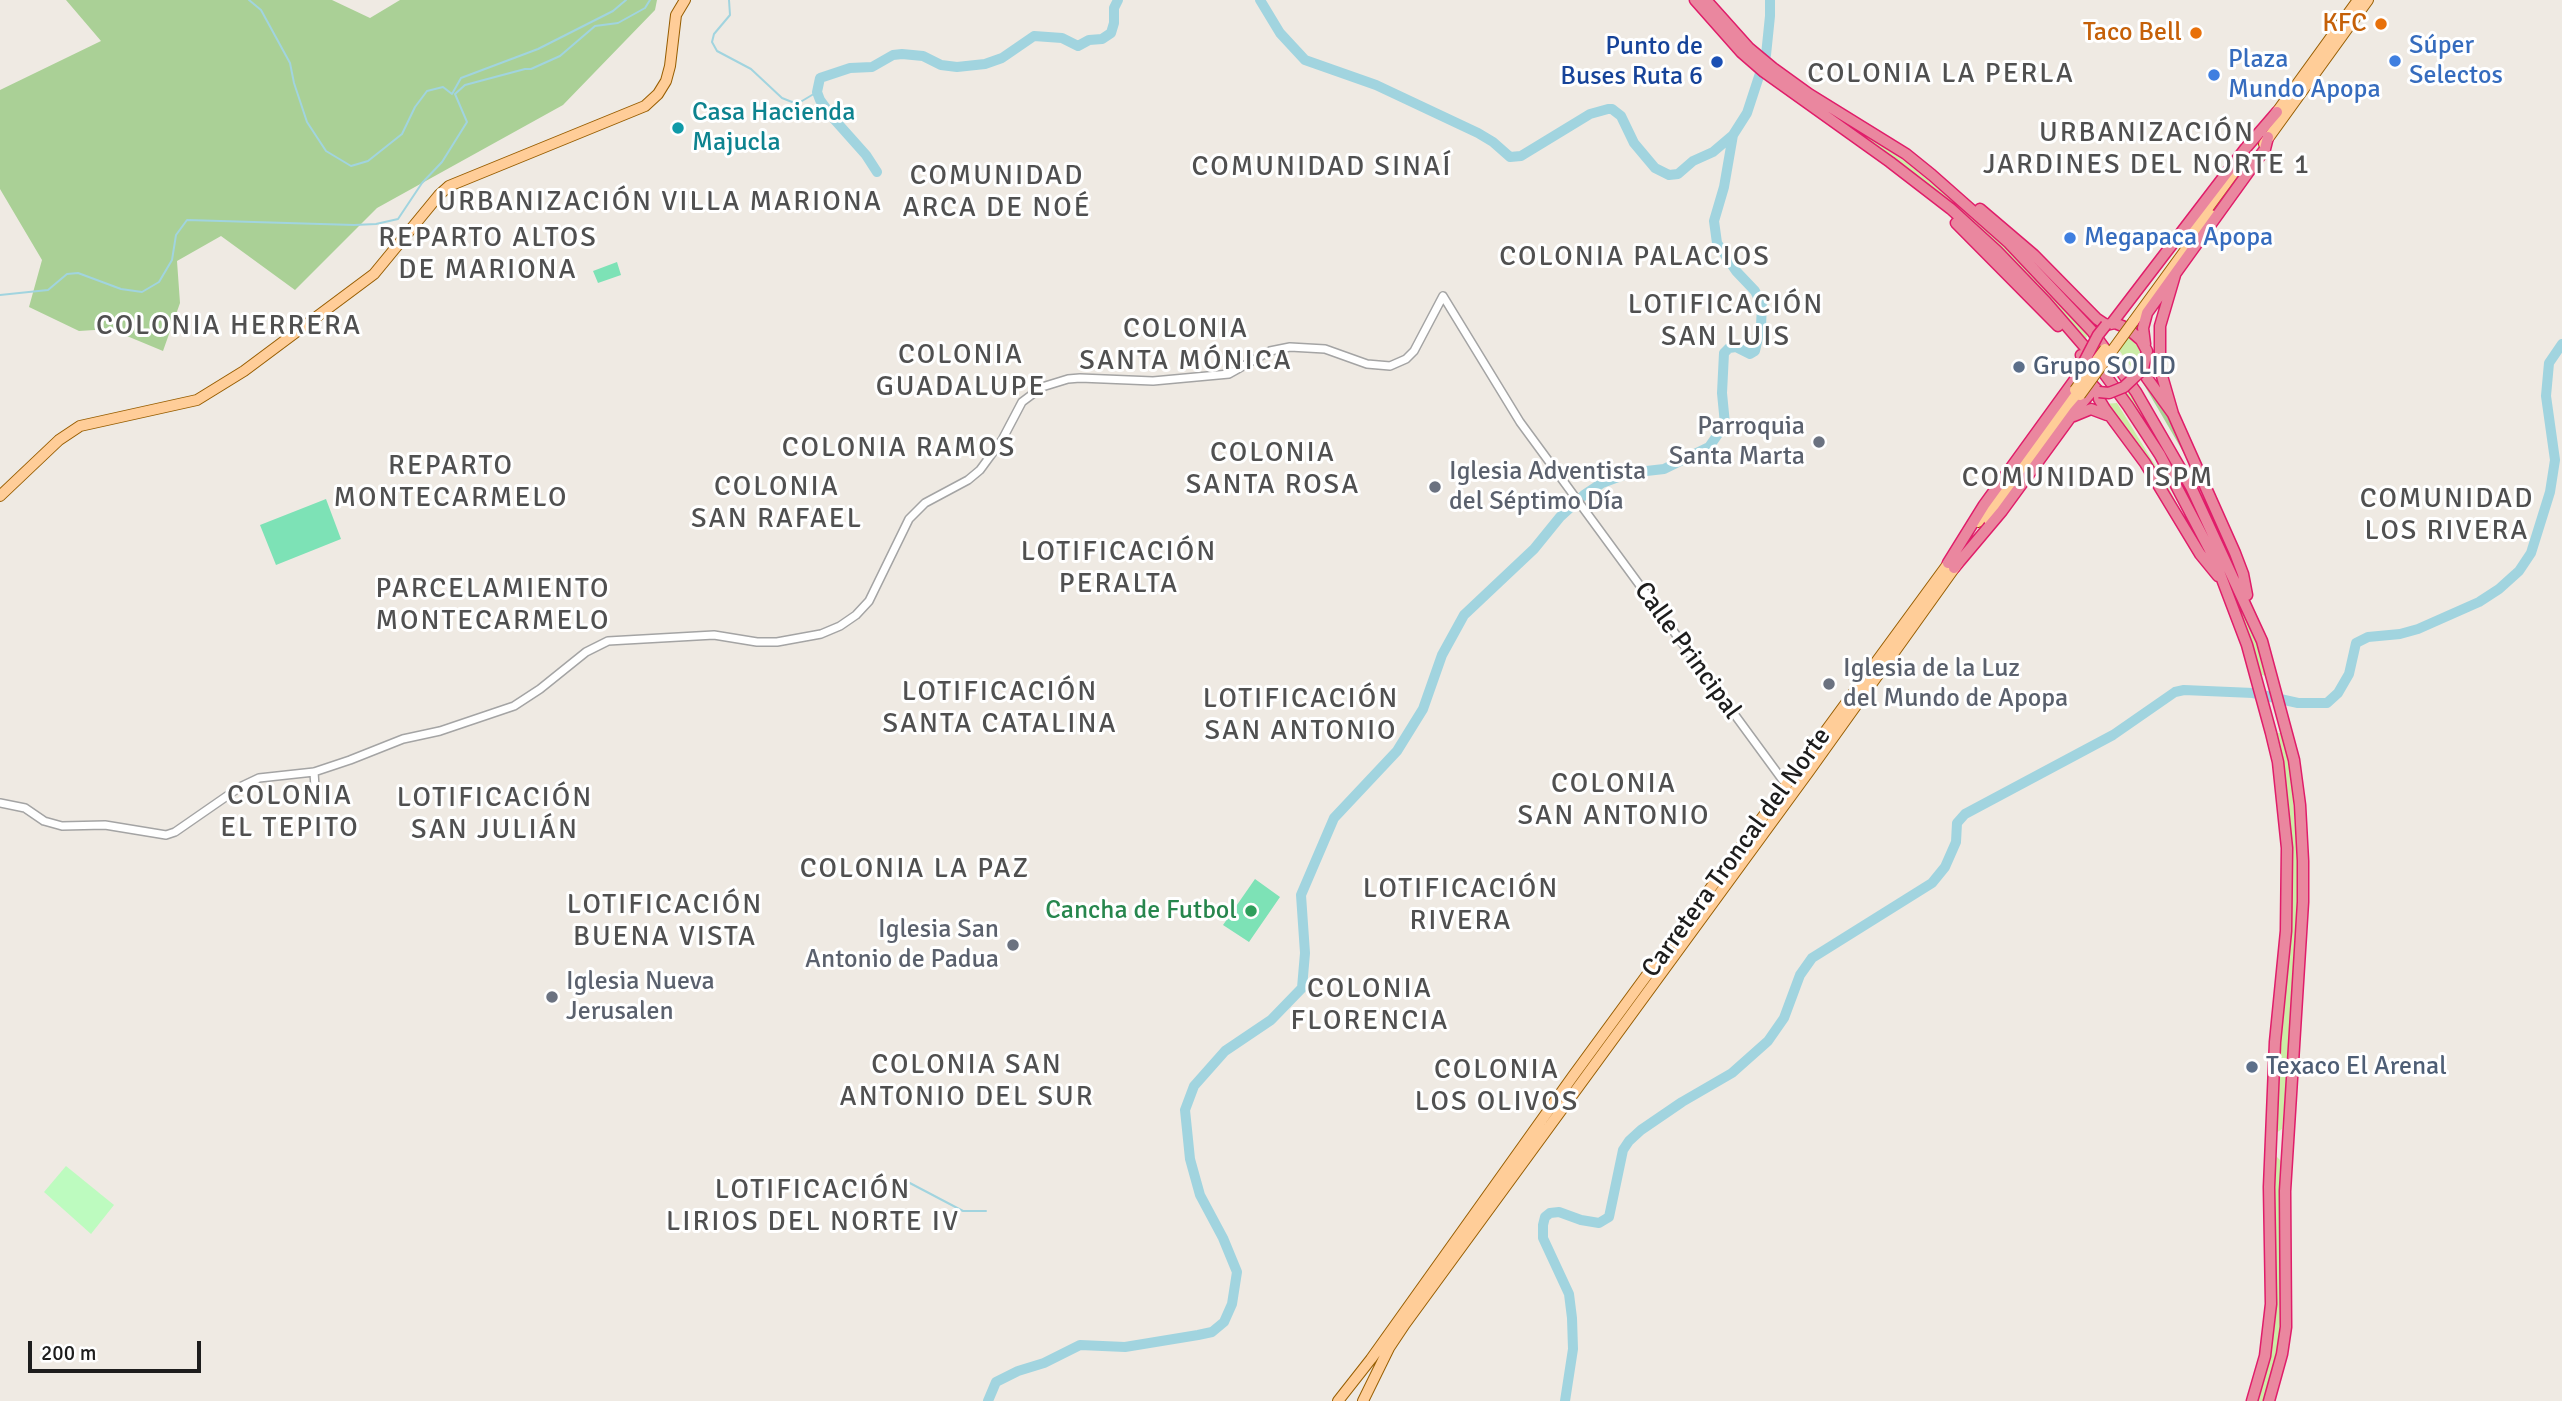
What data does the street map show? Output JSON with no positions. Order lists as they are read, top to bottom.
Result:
{
  "streets": {
    "main road": ["Carretera Troncal del Norte"],
    "street": ["Calle Principal"]
  },
  "crossings": [
    ["Calle Principal", "Carretera Troncal del Norte"]
  ],
  "districts": [
    "COLONIA LA PERLA",
    "URBANIZACIÓN JARDINES DEL NORTE 1",
    "COMUNIDAD SINAÍ",
    "COMUNIDAD ARCA DE NOÉ",
    "URBANIZACIÓN VILLA MARIONA",
    "REPARTO ALTOS DE MARIONA",
    "COLONIA PALACIOS",
    "LOTIFICACIÓN SAN LUIS",
    "COLONIA HERRERA",
    "COLONIA SANTA MÓNICA",
    "COLONIA GUADALUPE",
    "COLONIA RAMOS",
    "COLONIA SANTA ROSA",
    "REPARTO MONTECARMELO",
    "COMUNIDAD ISPM",
    "COLONIA SAN RAFAEL",
    "COMUNIDAD LOS RIVERA",
    "LOTIFICACIÓN PERALTA",
    "PARCELAMIENTO MONTECARMELO",
    "LOTIFICACIÓN SANTA CATALINA",
    "LOTIFICACIÓN SAN ANTONIO",
    "COLONIA SAN ANTONIO",
    "COLONIA EL TEPITO",
    "LOTIFICACIÓN SAN JULIÁN",
    "COLONIA LA PAZ",
    "LOTIFICACIÓN RIVERA",
    "LOTIFICACIÓN BUENA VISTA",
    "COLONIA FLORENCIA",
    "COLONIA SAN ANTONIO DEL SUR",
    "COLONIA LOS OLIVOS",
    "LOTIFICACIÓN LIRIOS DEL NORTE IV"
  ],
  "places": [
    "KFC",
    "Taco Bell",
    "Súper Selectos",
    "Punto de Buses Ruta 6",
    "Plaza Mundo Apopa",
    "Casa Hacienda Majucla",
    "Megapaca Apopa",
    "Grupo SOLID",
    "Parroquia Santa Marta",
    "Iglesia Adventista del Séptimo Día",
    "Iglesia de la Luz del Mundo de Apopa",
    "Cancha de Futbol",
    "Iglesia San Antonio de Padua",
    "Iglesia Nueva Jerusalen",
    "Texaco El Arenal"
  ],
  "scale_bar": "200 m"
}
